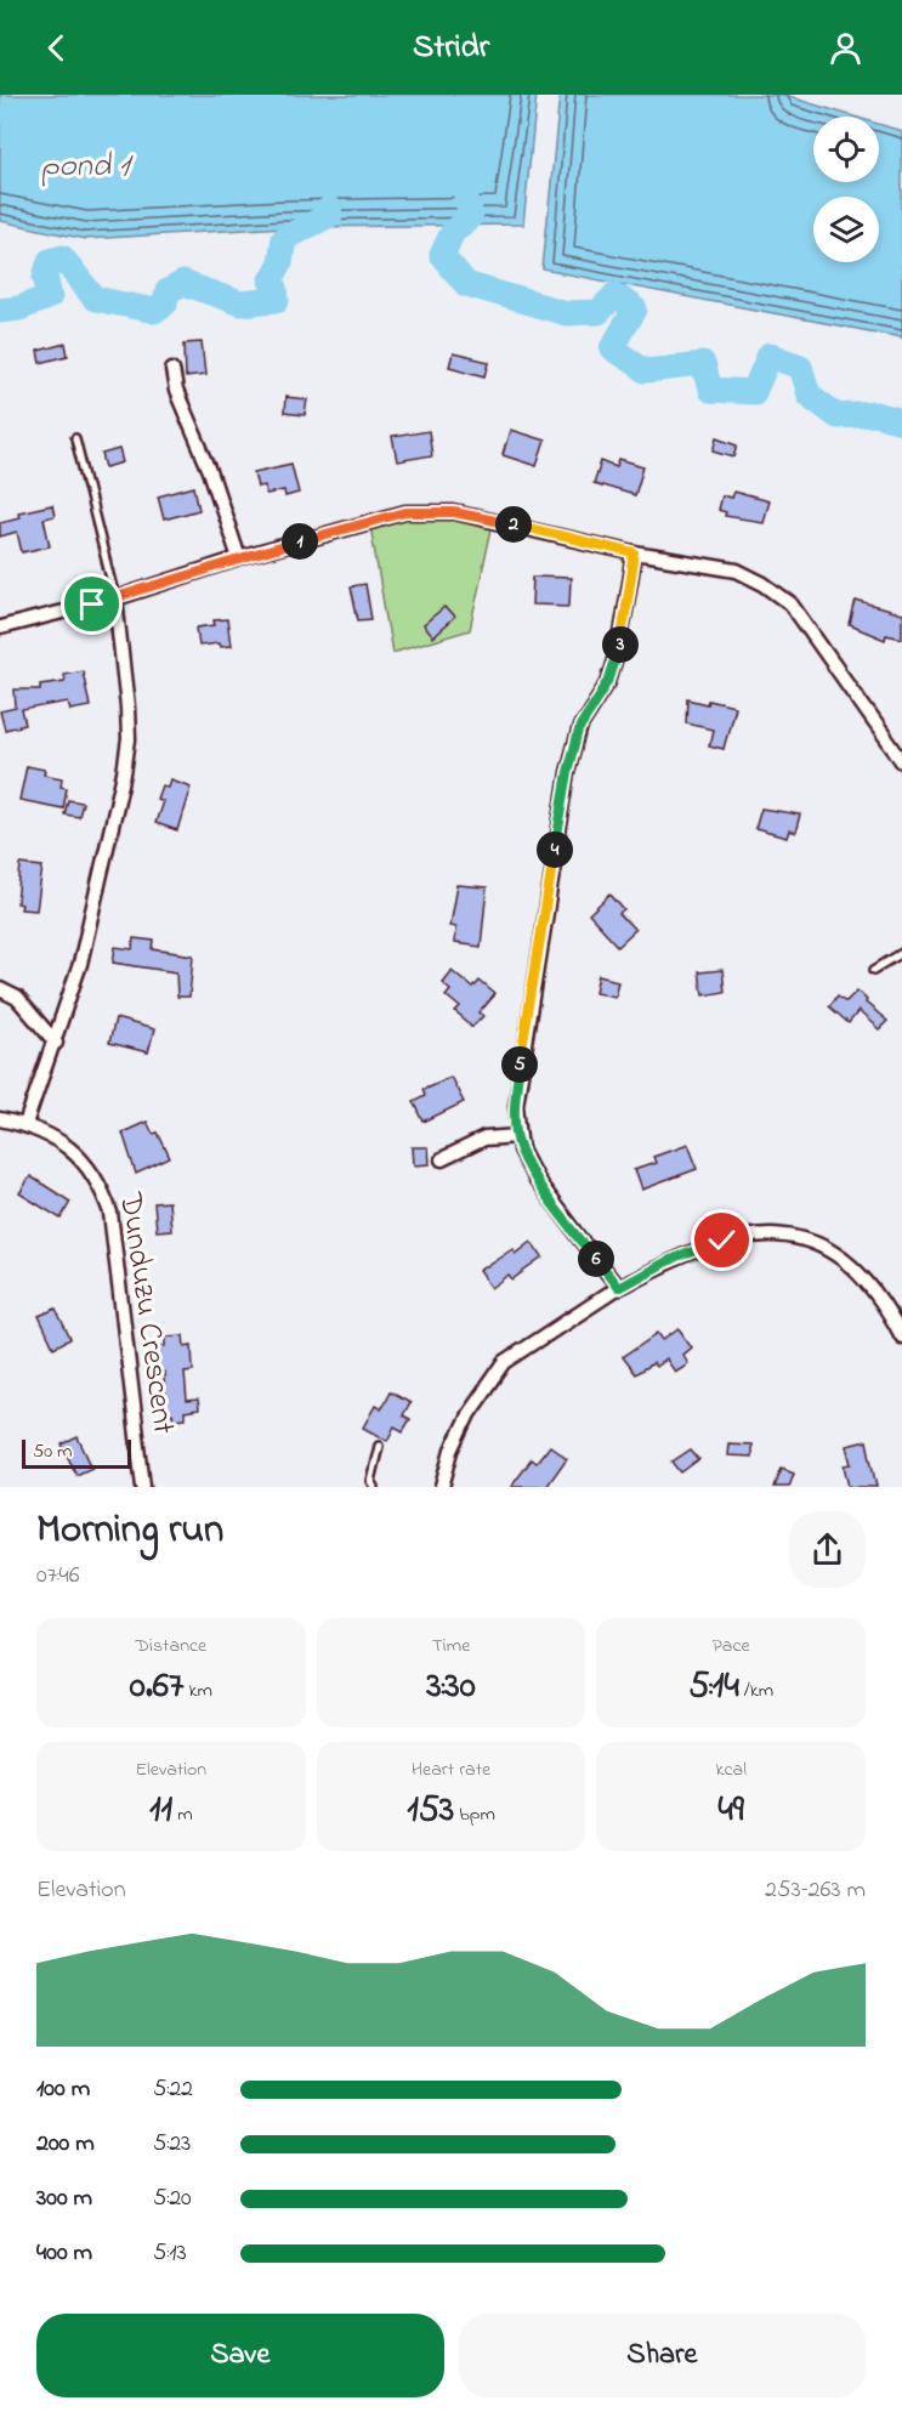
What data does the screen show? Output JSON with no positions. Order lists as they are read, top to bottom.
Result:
{
  "streets": {
    "street": ["Dunduzu Crescent"]
  },
  "water": ["pond 1"],
  "scale_bar": "50 m",
  "page": {
    "header": "Stridr",
    "pins": [
      "2",
      "1",
      "3",
      "4",
      "5",
      "6"
    ],
    "scale": "50 m",
    "heading": ["Morning run", "07:46"],
    "stats": [
      ["Distance", "0.67 km"],
      ["Time", "3:30"],
      ["Pace", "5:14 /km"],
      ["Elevation", "11 m"],
      ["Heart rate", "153 bpm"],
      ["kcal", "49"]
    ],
    "chart": ["Elevation", "253–263 m"],
    "list": [
      {
        "name": "100 m",
        "note": "5:22"
      },
      {
        "name": "200 m",
        "note": "5:23"
      },
      {
        "name": "300 m",
        "note": "5:20"
      },
      {
        "name": "400 m",
        "note": "5:13"
      }
    ],
    "buttons": ["Save", "Share"]
  }
}
